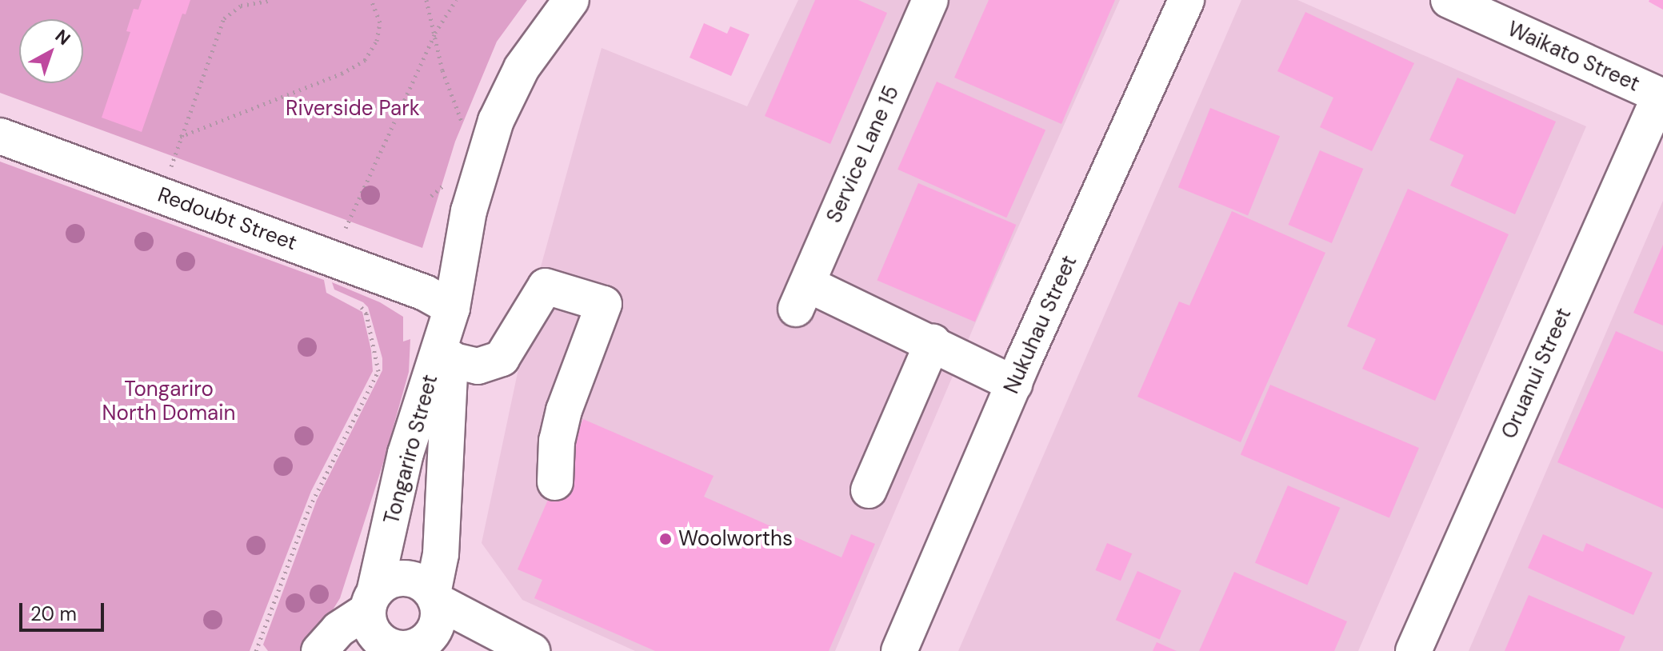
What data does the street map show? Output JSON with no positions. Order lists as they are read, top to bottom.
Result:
{
  "streets": {
    "street": [
      "Waikato Street",
      "Service Lane 15",
      "Redoubt Street",
      "Nukuhau Street",
      "Oruanui Street",
      "Tongariro Street"
    ]
  },
  "crossings": [
    ["Waikato Street", "Oruanui Street"],
    ["Redoubt Street", "Tongariro Street"]
  ],
  "parks": ["Riverside Park", "Tongariro North Domain"],
  "places": ["Woolworths"],
  "scale_bar": "20 m",
  "north": "top right"
}
